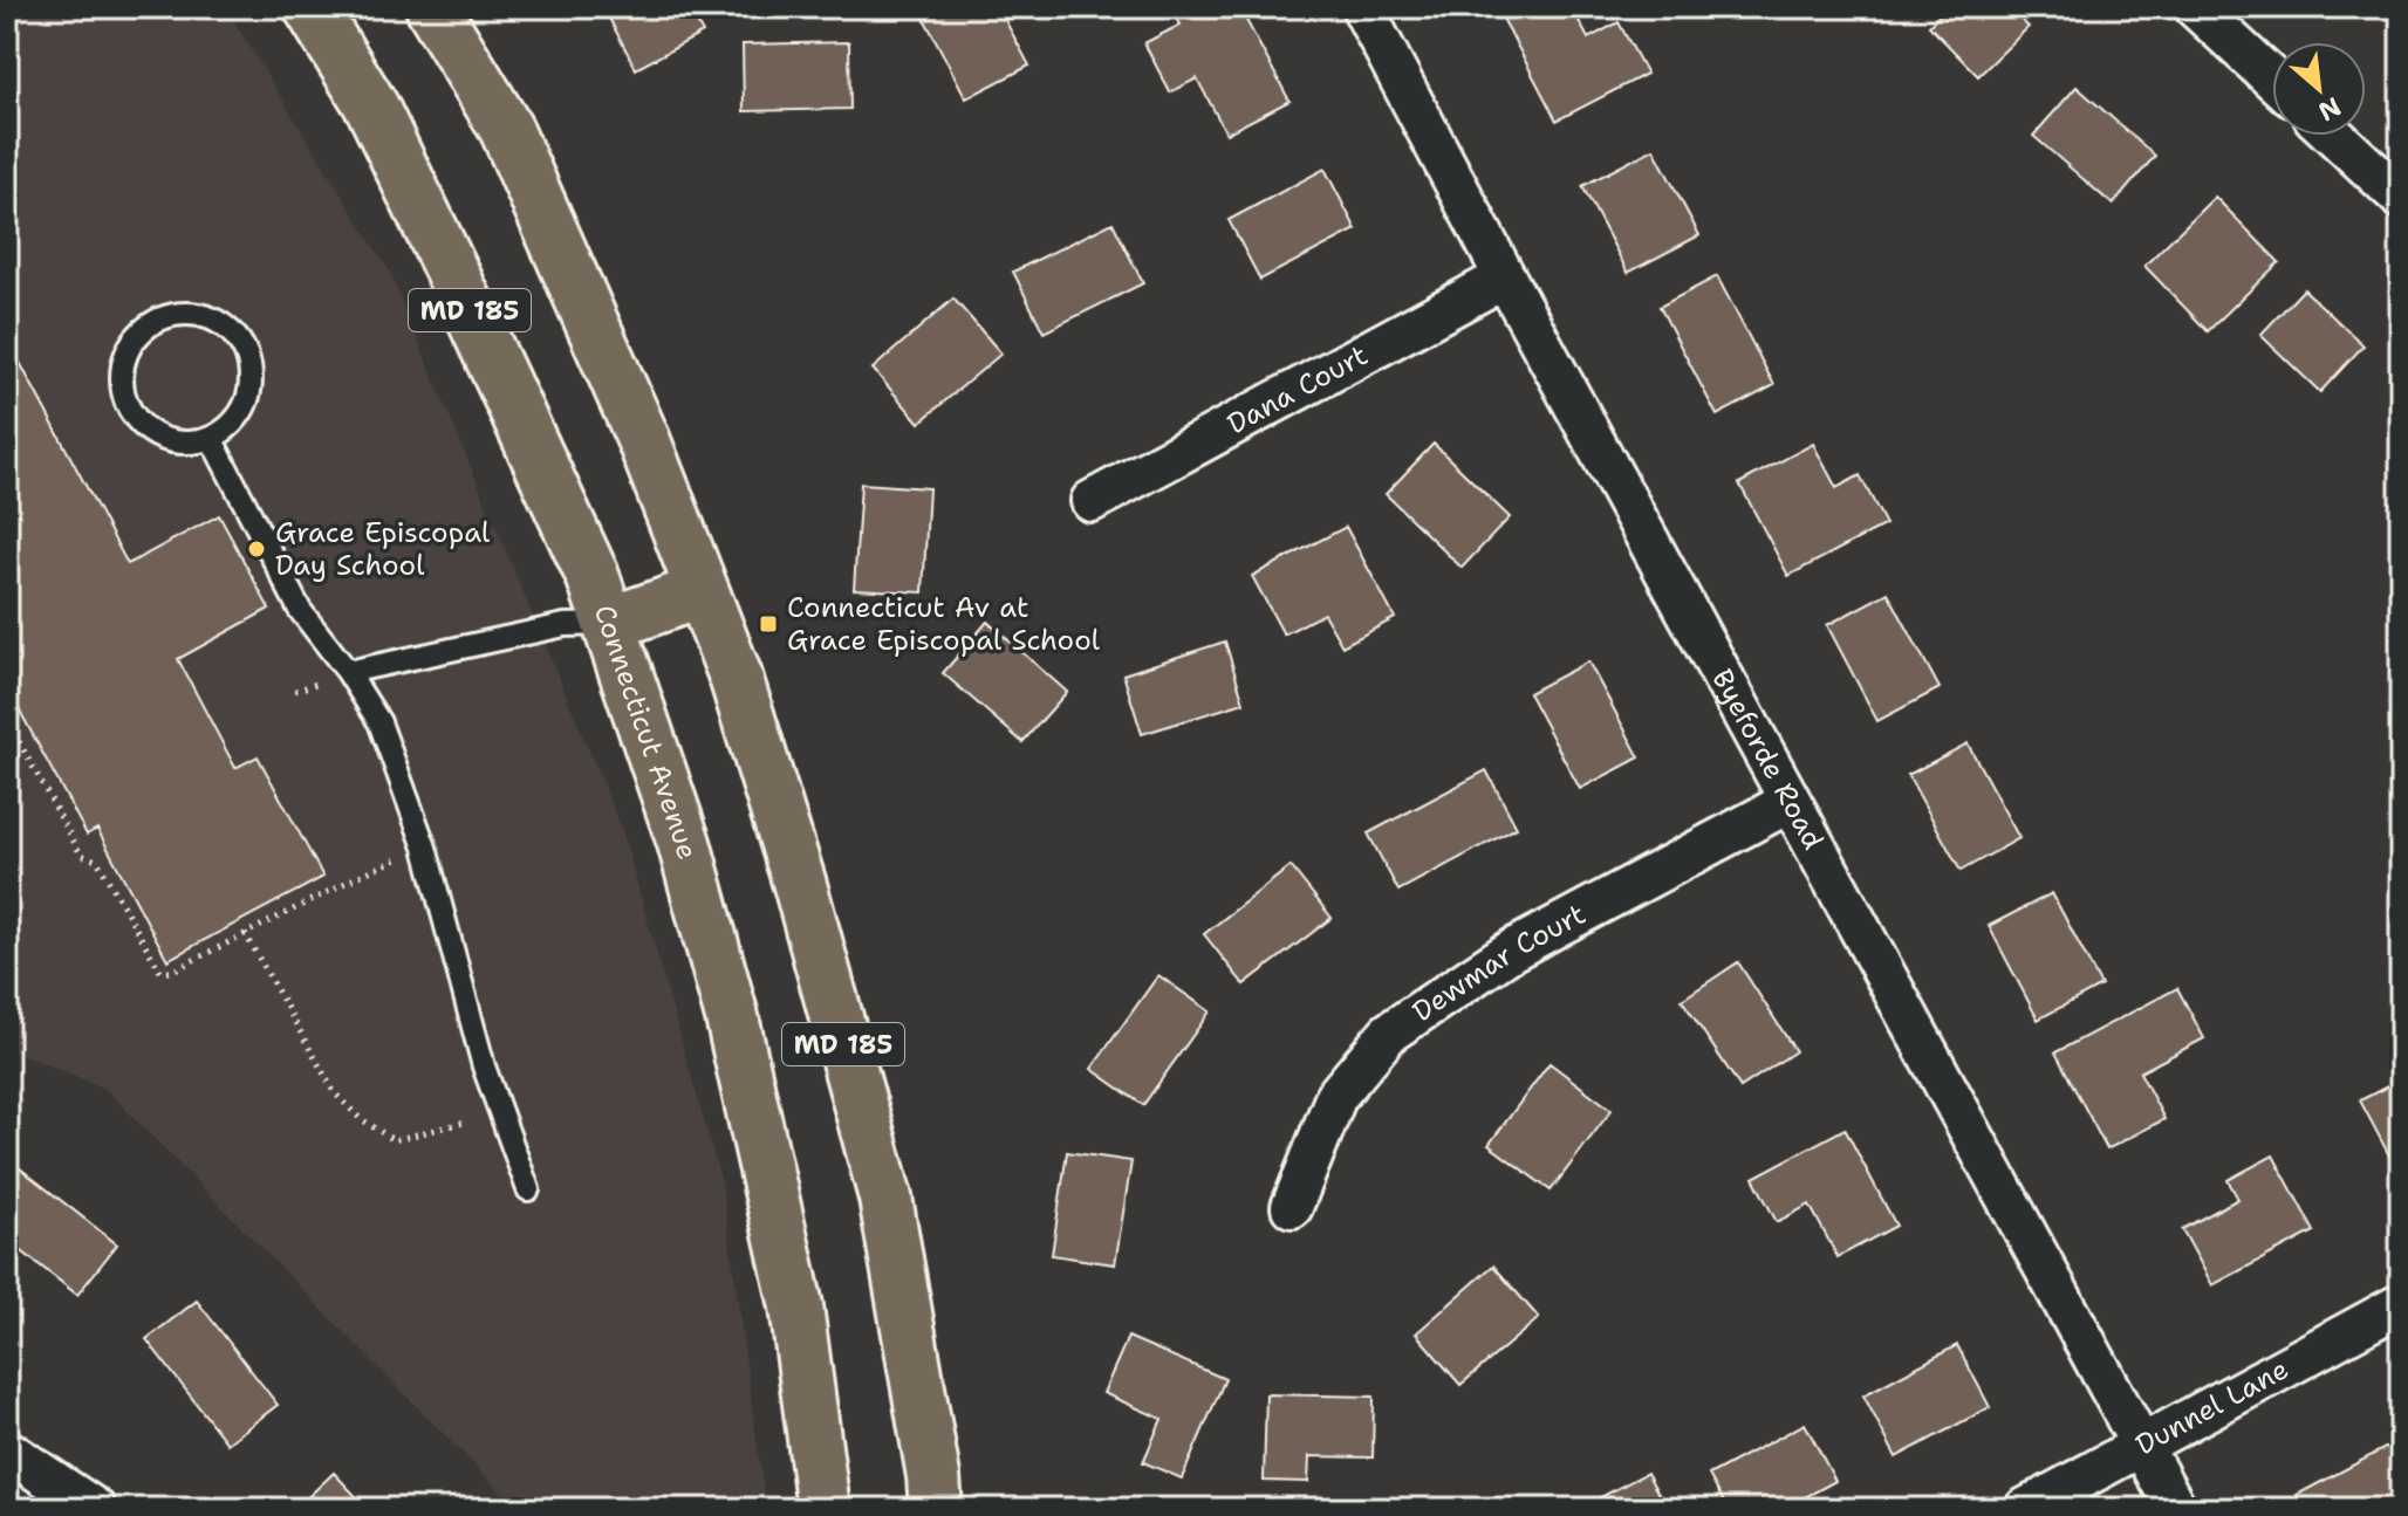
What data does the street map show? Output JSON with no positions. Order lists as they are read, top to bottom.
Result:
{
  "streets": {
    "main road": ["MD 185", "Connecticut Avenue"],
    "street": [
      "Dana Court",
      "Byeforde Road",
      "Dewmar Court",
      "Dunnel Lane"
    ]
  },
  "crossings": [
    ["Dana Court", "Byeforde Road"],
    ["Byeforde Road", "Dewmar Court"],
    ["Byeforde Road", "Dunnel Lane"]
  ],
  "places": {
    "other": ["Grace Episcopal Day School"],
    "transit": ["Connecticut Av at Grace Episcopal School"]
  },
  "north": "bottom right"
}
